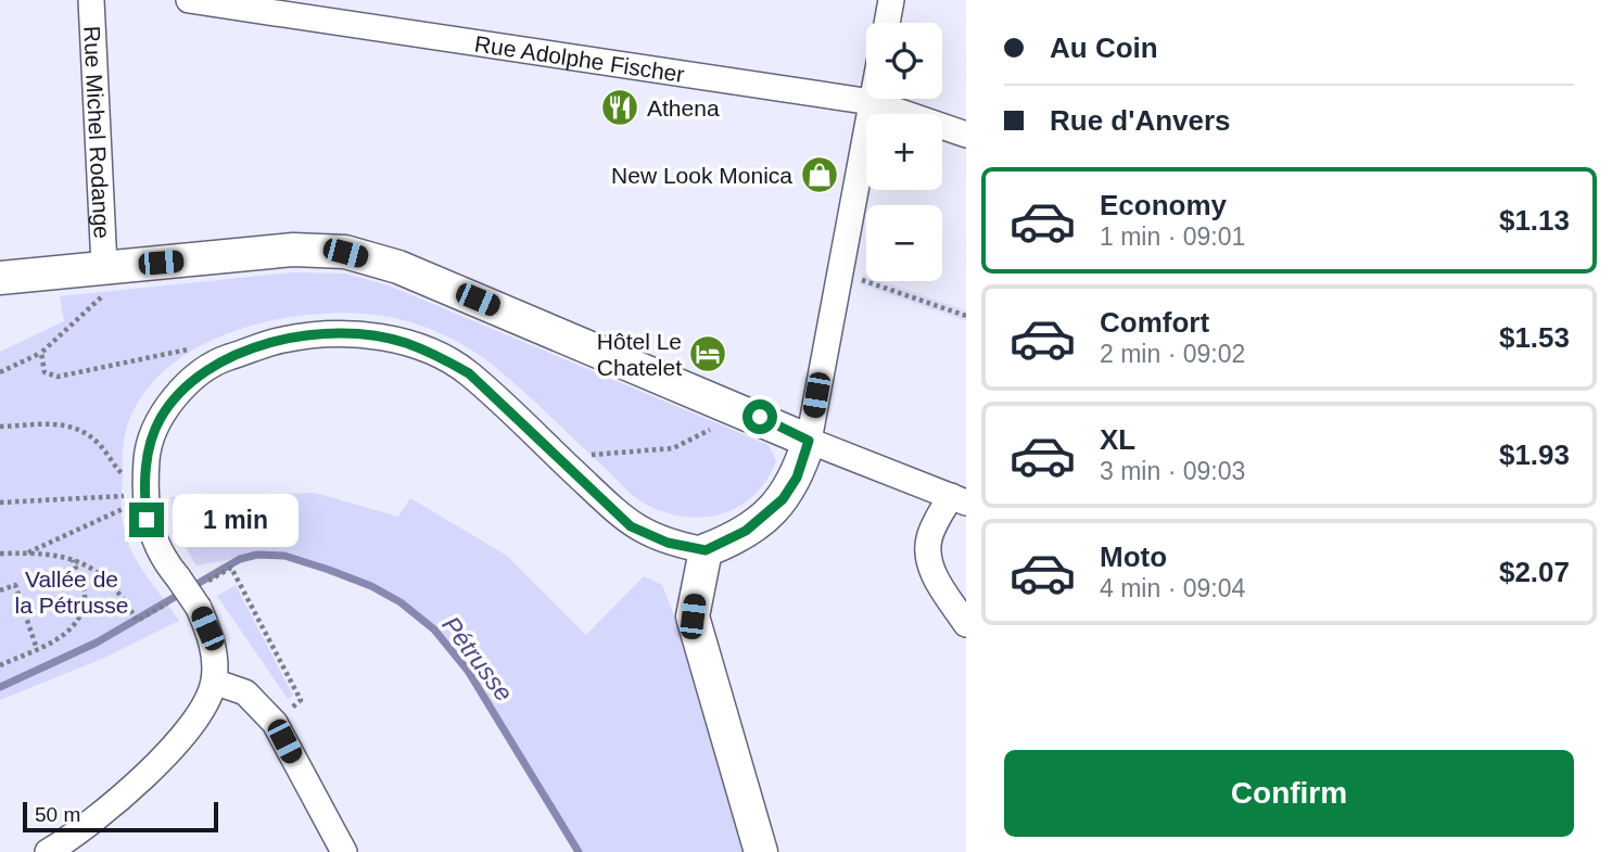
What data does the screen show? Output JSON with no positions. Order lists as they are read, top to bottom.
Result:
{
  "streets": {
    "street": ["Rue Adolphe Fischer", "Rue Michel Rodange"]
  },
  "water": ["Pétrusse"],
  "parks": ["Vallée de la Pétrusse"],
  "places": {
    "restaurant": ["Athena"],
    "shop": ["New Look Monica"],
    "hotel": ["Hôtel Le Chatelet"]
  },
  "scale_bar": "50 m",
  "page": {
    "banner": ["Au Coin", "Rue d'Anvers"],
    "map_buttons": ["+", "−"],
    "list": [
      {
        "name": "Economy",
        "note": "1 min · 09:01",
        "value": "$1.13"
      },
      {
        "name": "Comfort",
        "note": "2 min · 09:02",
        "value": "$1.53"
      },
      {
        "name": "XL",
        "note": "3 min · 09:03",
        "value": "$1.93"
      },
      {
        "name": "Moto",
        "note": "4 min · 09:04",
        "value": "$2.07"
      }
    ],
    "bubble": "1 min",
    "buttons": "Confirm",
    "scale": "50 m"
  }
}
